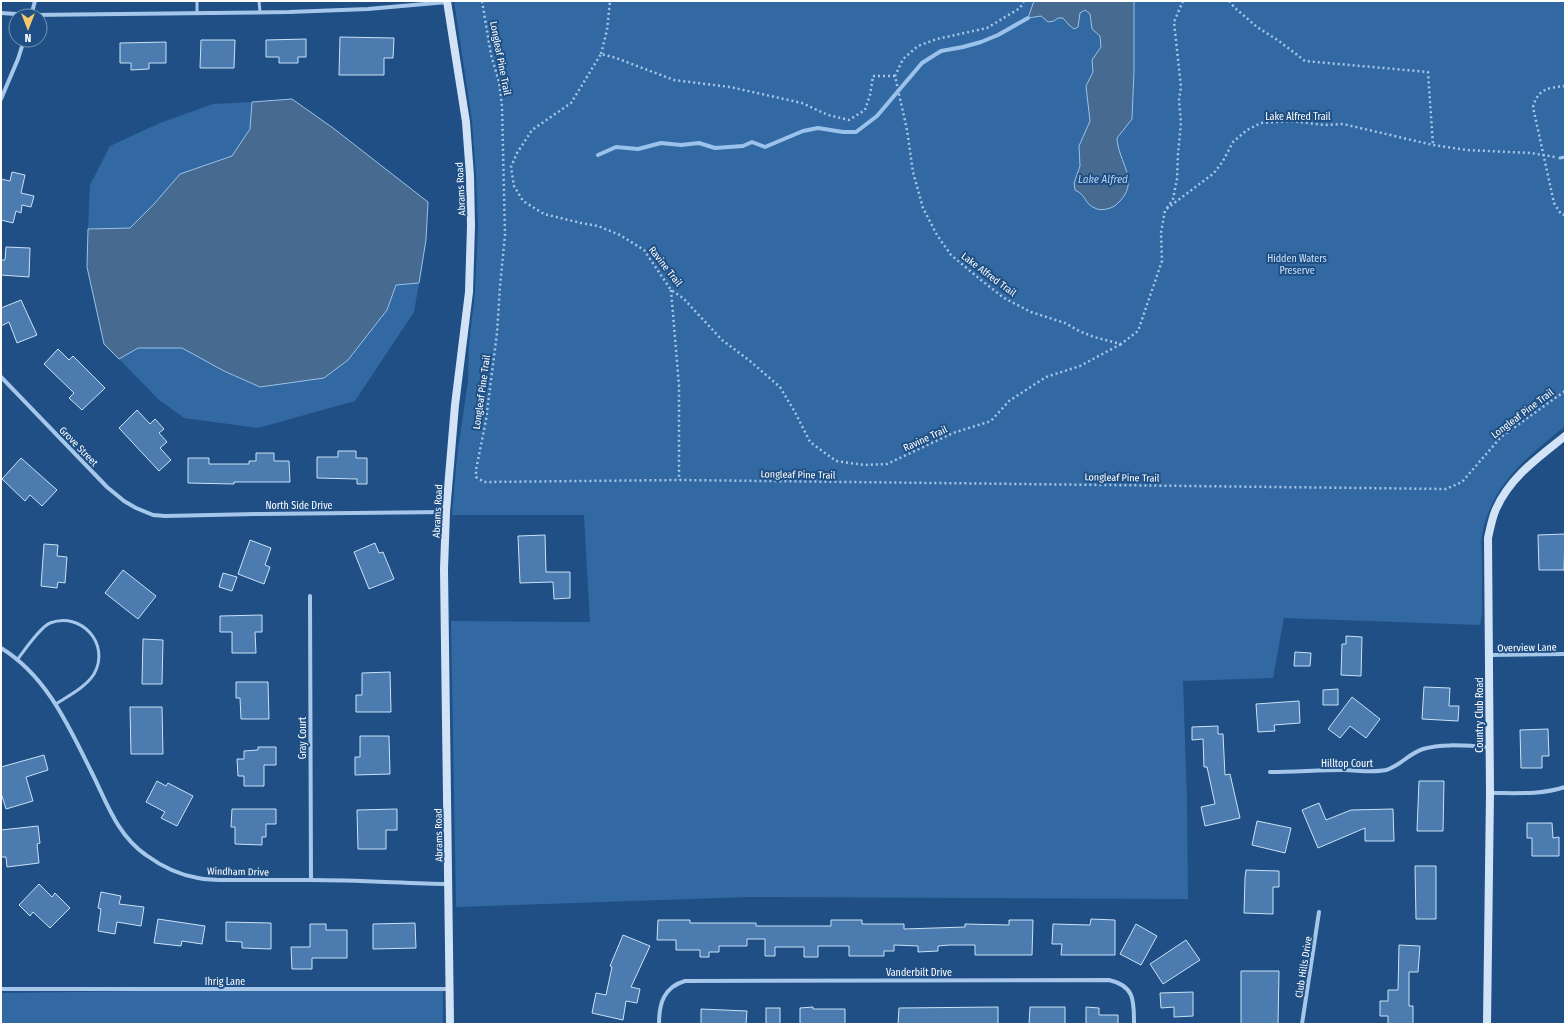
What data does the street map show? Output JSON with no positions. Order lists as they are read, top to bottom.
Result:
{
  "streets": {
    "street": [
      "Abrams Road",
      "Grove Street",
      "North Side Drive",
      "Overview Lane",
      "Country Club Road",
      "Gray Court",
      "Hilltop Court",
      "Windham Drive",
      "Club Hills Drive",
      "Vanderbilt Drive",
      "Ihrig Lane"
    ],
    "path": ["Longleaf Pine Trail", "Lake Alfred Trail", "Ravine Trail"]
  },
  "crossings": [
    ["Lake Alfred Trail", "Ravine Trail"],
    ["Abrams Road", "North Side Drive"],
    ["Abrams Road", "Windham Drive"],
    ["Abrams Road", "Ihrig Lane"],
    ["Grove Street", "North Side Drive"],
    ["Overview Lane", "Country Club Road"],
    ["Country Club Road", "Hilltop Court"],
    ["Gray Court", "Windham Drive"]
  ],
  "water": ["Lake Alfred"],
  "parks": ["Hidden Waters Preserve"],
  "north": "bottom"
}
